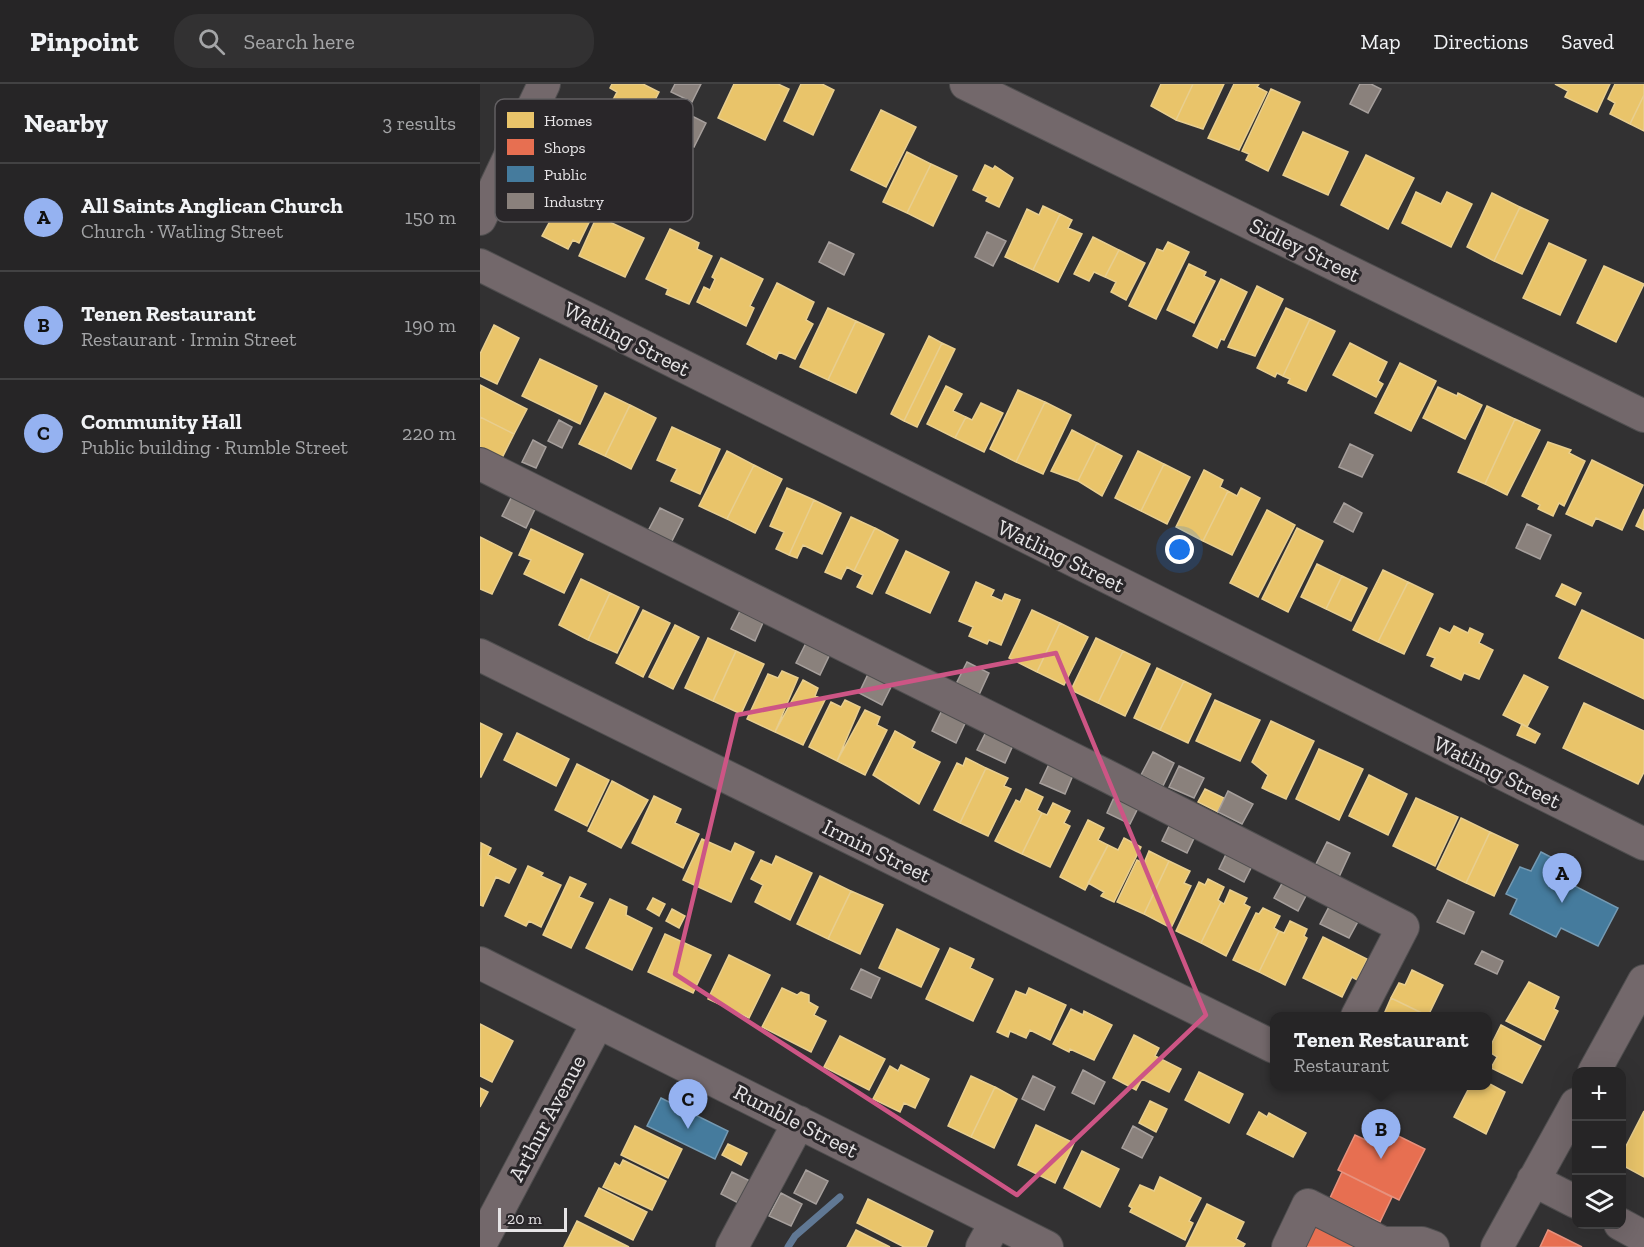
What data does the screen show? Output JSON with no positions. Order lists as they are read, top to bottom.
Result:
{
  "streets": {
    "street": [
      "Sidley Street",
      "Watling Street",
      "Irmin Street",
      "Arthur Avenue",
      "Rumble Street"
    ]
  },
  "crossings": [
    ["Arthur Avenue", "Rumble Street"]
  ],
  "legend": [
    "Homes",
    "Shops",
    "Public",
    "Industry"
  ],
  "scale_bar": "20 m",
  "page": {
    "header": "Pinpoint",
    "search": "Search here",
    "nav": ["Map", "Directions", "Saved"],
    "heading": ["Nearby", "3 results"],
    "list": [
      {
        "mark": "A",
        "name": "All Saints Anglican Church",
        "note": "Church · Watling Street",
        "value": "150 m"
      },
      {
        "mark": "B",
        "name": "Tenen Restaurant",
        "note": "Restaurant · Irmin Street",
        "value": "190 m"
      },
      {
        "mark": "C",
        "name": "Community Hall",
        "note": "Public building · Rumble Street",
        "value": "220 m"
      }
    ],
    "pins": ["A", "C", "B"],
    "popup": ["Tenen Restaurant", "Restaurant"],
    "map_buttons": ["+", "−"],
    "scale": "20 m"
  }
}
